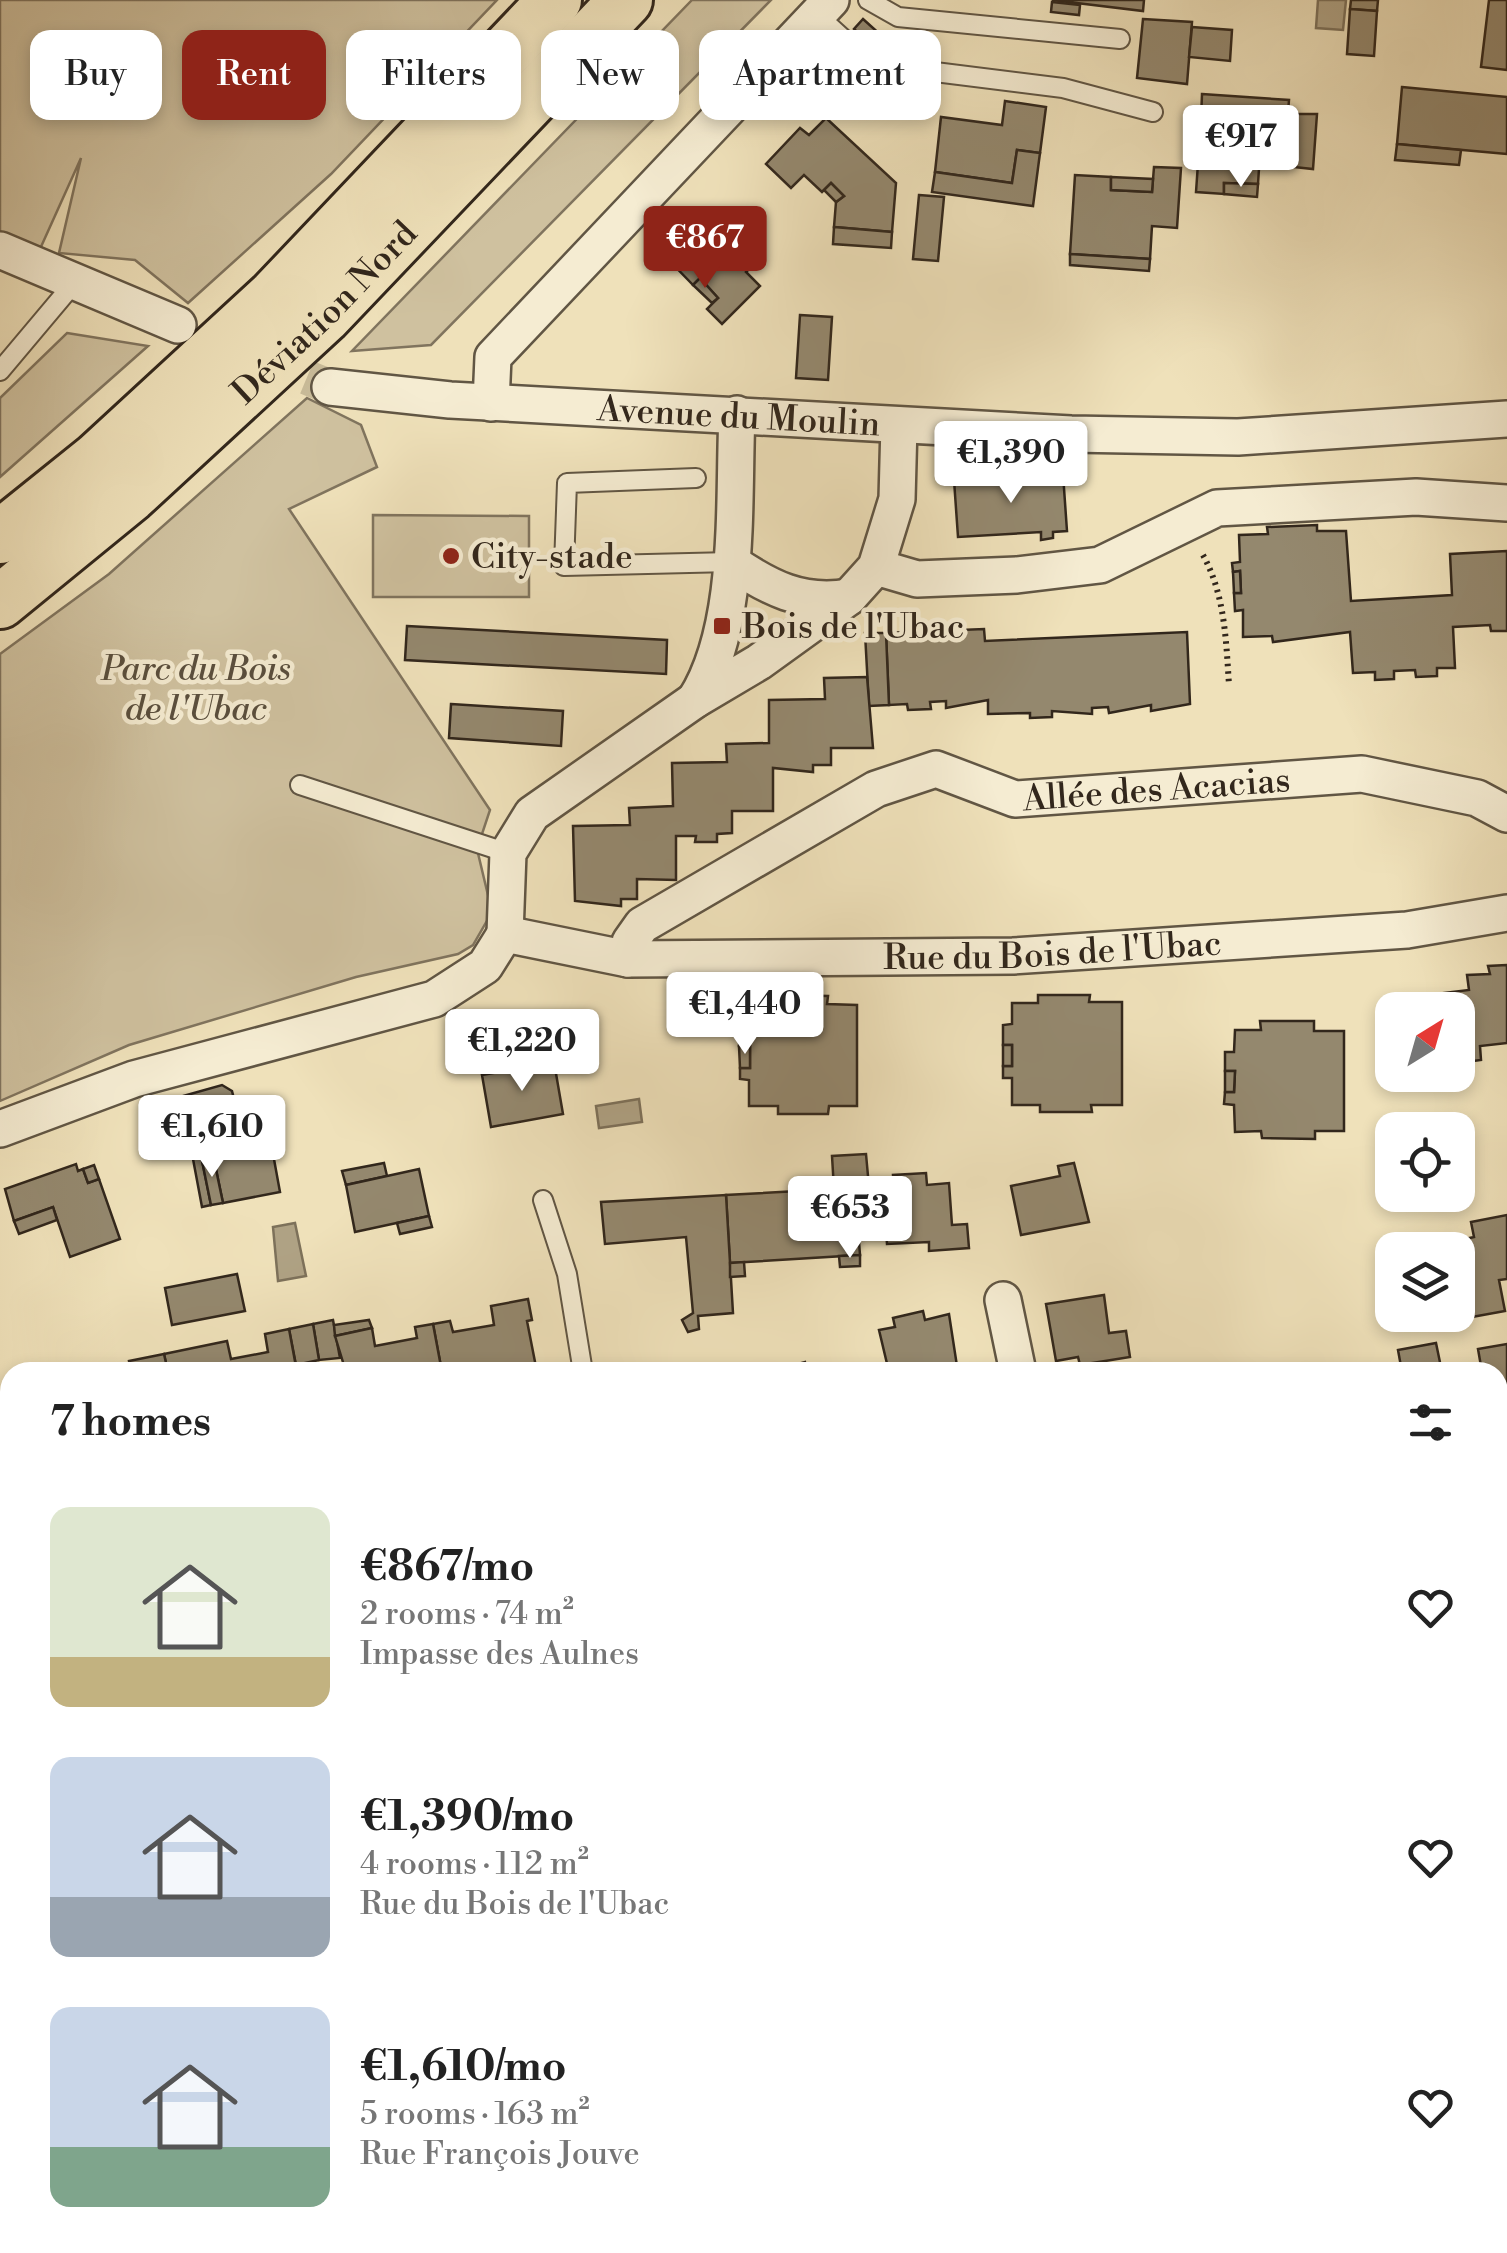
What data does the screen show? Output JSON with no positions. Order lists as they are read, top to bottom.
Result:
{
  "streets": {
    "main road": ["Déviation Nord"],
    "street": ["Avenue du Moulin", "Allée des Acacias", "Rue du Bois de l'Ubac"]
  },
  "crossings": [
    ["Allée des Acacias", "Rue du Bois de l'Ubac"]
  ],
  "parks": ["Parc du Bois de l'Ubac"],
  "places": {
    "other": ["City-stade"],
    "transit": ["Bois de l'Ubac"]
  },
  "north": "top right",
  "page": {
    "chip": [
      "Buy",
      "Rent",
      "Filters",
      "New",
      "Apartment"
    ],
    "price": [
      "€917",
      "€867",
      "€1,390",
      "€1,440",
      "€1,220",
      "€1,610",
      "€653"
    ],
    "heading": "7 homes",
    "list": [
      {
        "name": "€867/mo",
        "note": "2 rooms · 74 m² · Impasse des Aulnes"
      },
      {
        "name": "€1,390/mo",
        "note": "4 rooms · 112 m² · Rue du Bois de l'Ubac"
      },
      {
        "name": "€1,610/mo",
        "note": "5 rooms · 163 m² · Rue François Jouve"
      }
    ]
  }
}
